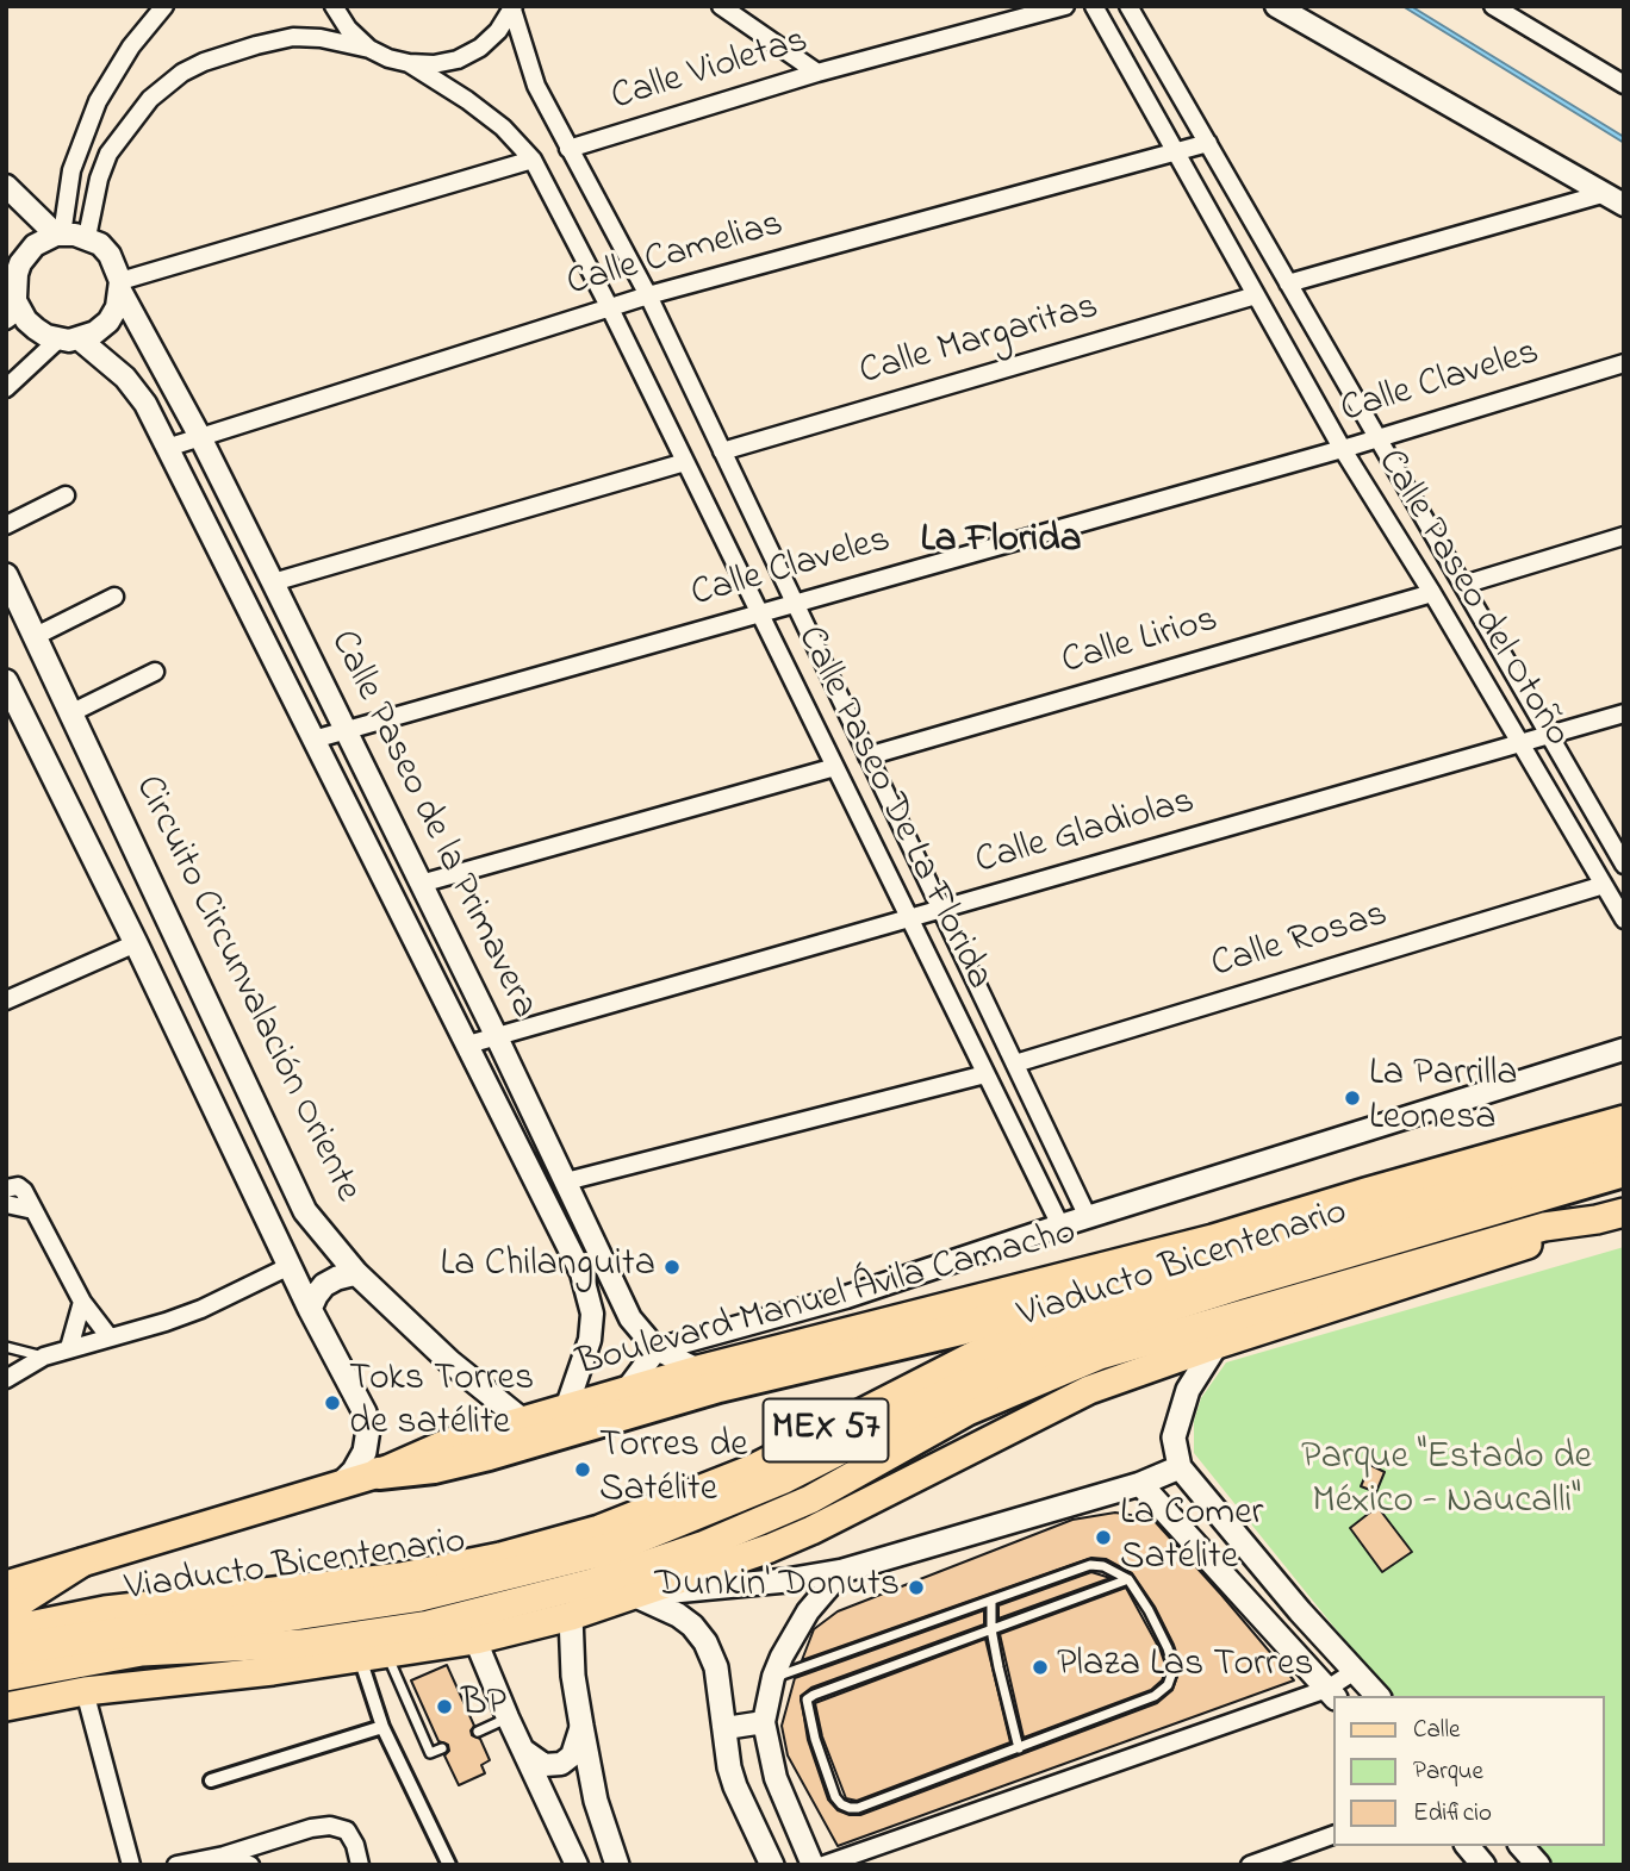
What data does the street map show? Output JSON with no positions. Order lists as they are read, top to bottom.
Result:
{
  "streets": {
    "highway": ["Viaducto Bicentenario"],
    "main road": ["Circuito Circunvalación Oriente", "Boulevard Manuel Ávila Camacho", "MEX 57"],
    "street": [
      "Calle Violetas",
      "Calle Camelias",
      "Calle Margaritas",
      "Calle Claveles",
      "Calle Paseo del Otoño",
      "Calle Lirios",
      "Calle Paseo De La Florida",
      "Calle Paseo de la Primavera",
      "Calle Gladiolas",
      "Calle Rosas"
    ]
  },
  "crossings": [
    ["Calle Violetas", "Calle Paseo De La Florida"],
    ["Calle Camelias", "Calle Paseo del Otoño"],
    ["Calle Camelias", "Calle Paseo De La Florida"],
    ["Calle Camelias", "Calle Paseo de la Primavera"],
    ["Calle Margaritas", "Calle Paseo del Otoño"],
    ["Calle Margaritas", "Calle Paseo De La Florida"],
    ["Calle Claveles", "Calle Paseo del Otoño"],
    ["Calle Claveles", "Calle Paseo De La Florida"],
    ["Calle Claveles", "Calle Paseo de la Primavera"],
    ["Calle Paseo del Otoño", "Calle Lirios"],
    ["Calle Paseo del Otoño", "Calle Gladiolas"],
    ["Calle Paseo del Otoño", "Calle Rosas"],
    ["Calle Lirios", "Calle Paseo De La Florida"],
    ["Calle Paseo De La Florida", "Calle Paseo de la Primavera"],
    ["Calle Paseo De La Florida", "Calle Gladiolas"],
    ["Calle Paseo De La Florida", "Calle Rosas"],
    ["Calle Paseo de la Primavera", "Calle Gladiolas"],
    ["Calle Paseo de la Primavera", "Boulevard Manuel Ávila Camacho"],
    ["Circuito Circunvalación Oriente", "Boulevard Manuel Ávila Camacho"]
  ],
  "districts": ["La Florida"],
  "parks": ["Parque \"Estado de México - Naucalli\""],
  "places": [
    "La Parrilla Leonesa",
    "La Chilanguita",
    "Toks Torres de satélite",
    "Torres de Satélite",
    "La Comer Satélite",
    "Dunkin' Donuts",
    "Plaza Las Torres",
    "BP"
  ],
  "legend": ["Calle", "Parque", "Edificio"]
}
